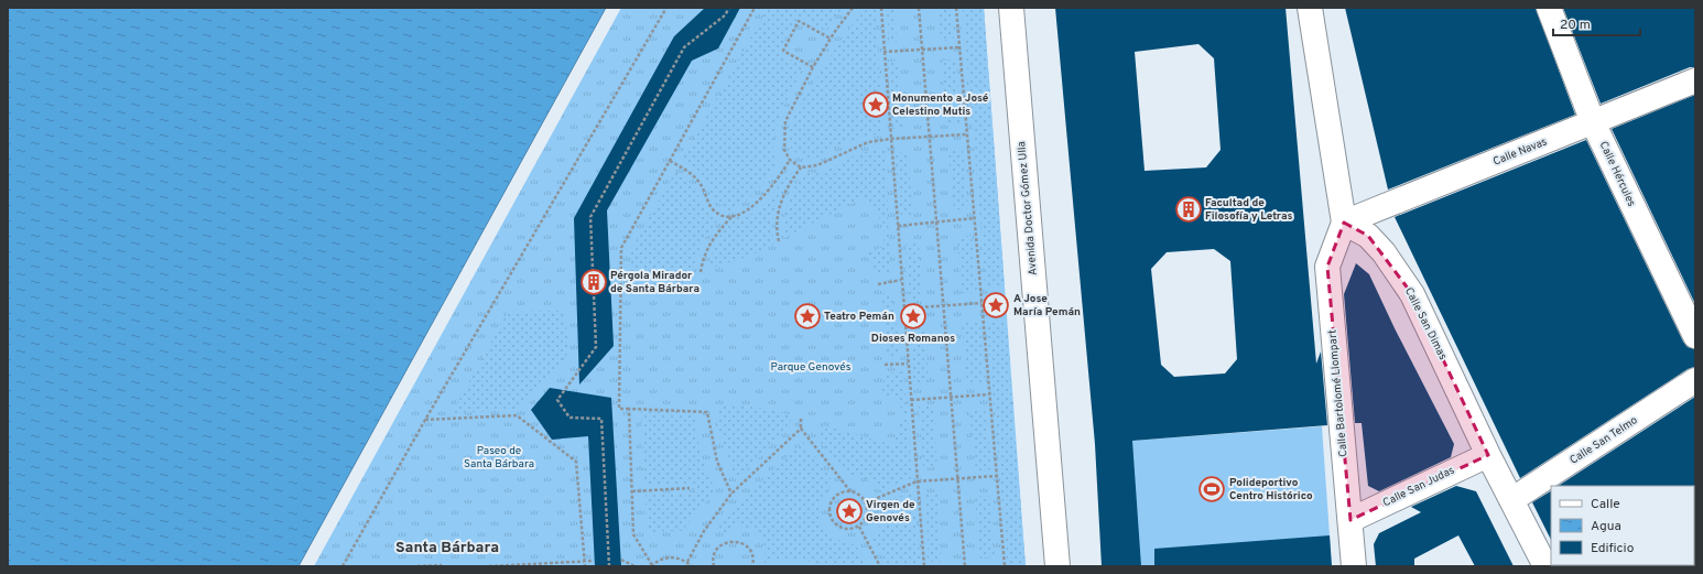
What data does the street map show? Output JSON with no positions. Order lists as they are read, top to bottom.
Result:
{
  "streets": {
    "street": [
      "Calle Navas",
      "Calle Hércules",
      "Avenida Doctor Gómez Ulla",
      "Calle San Dimas",
      "Calle Bartolomé Llompart",
      "Calle San Telmo",
      "Calle San Judas"
    ]
  },
  "crossings": [
    ["Calle Navas", "Calle Hércules"],
    ["Calle Navas", "Calle San Dimas"],
    ["Calle Navas", "Calle Bartolomé Llompart"],
    ["Calle San Dimas", "Calle Bartolomé Llompart"],
    ["Calle San Dimas", "Calle San Telmo"],
    ["Calle San Dimas", "Calle San Judas"],
    ["Calle Bartolomé Llompart", "Calle San Judas"]
  ],
  "districts": ["Santa Bárbara"],
  "parks": ["Parque Genovés", "Paseo de Santa Bárbara"],
  "places": {
    "place": [
      "Monumento a José Celestino Mutis",
      "A Jose María Pemán",
      "Teatro Pemán",
      "Dioses Romanos",
      "Virgen de Genovés"
    ],
    "building": ["Facultad de Filosofía y Letras", "Pérgola Mirador de Santa Bárbara"],
    "sports": ["Polideportivo Centro Histórico"]
  },
  "legend": ["Calle", "Agua", "Edificio"],
  "scale_bar": "20 m"
}
